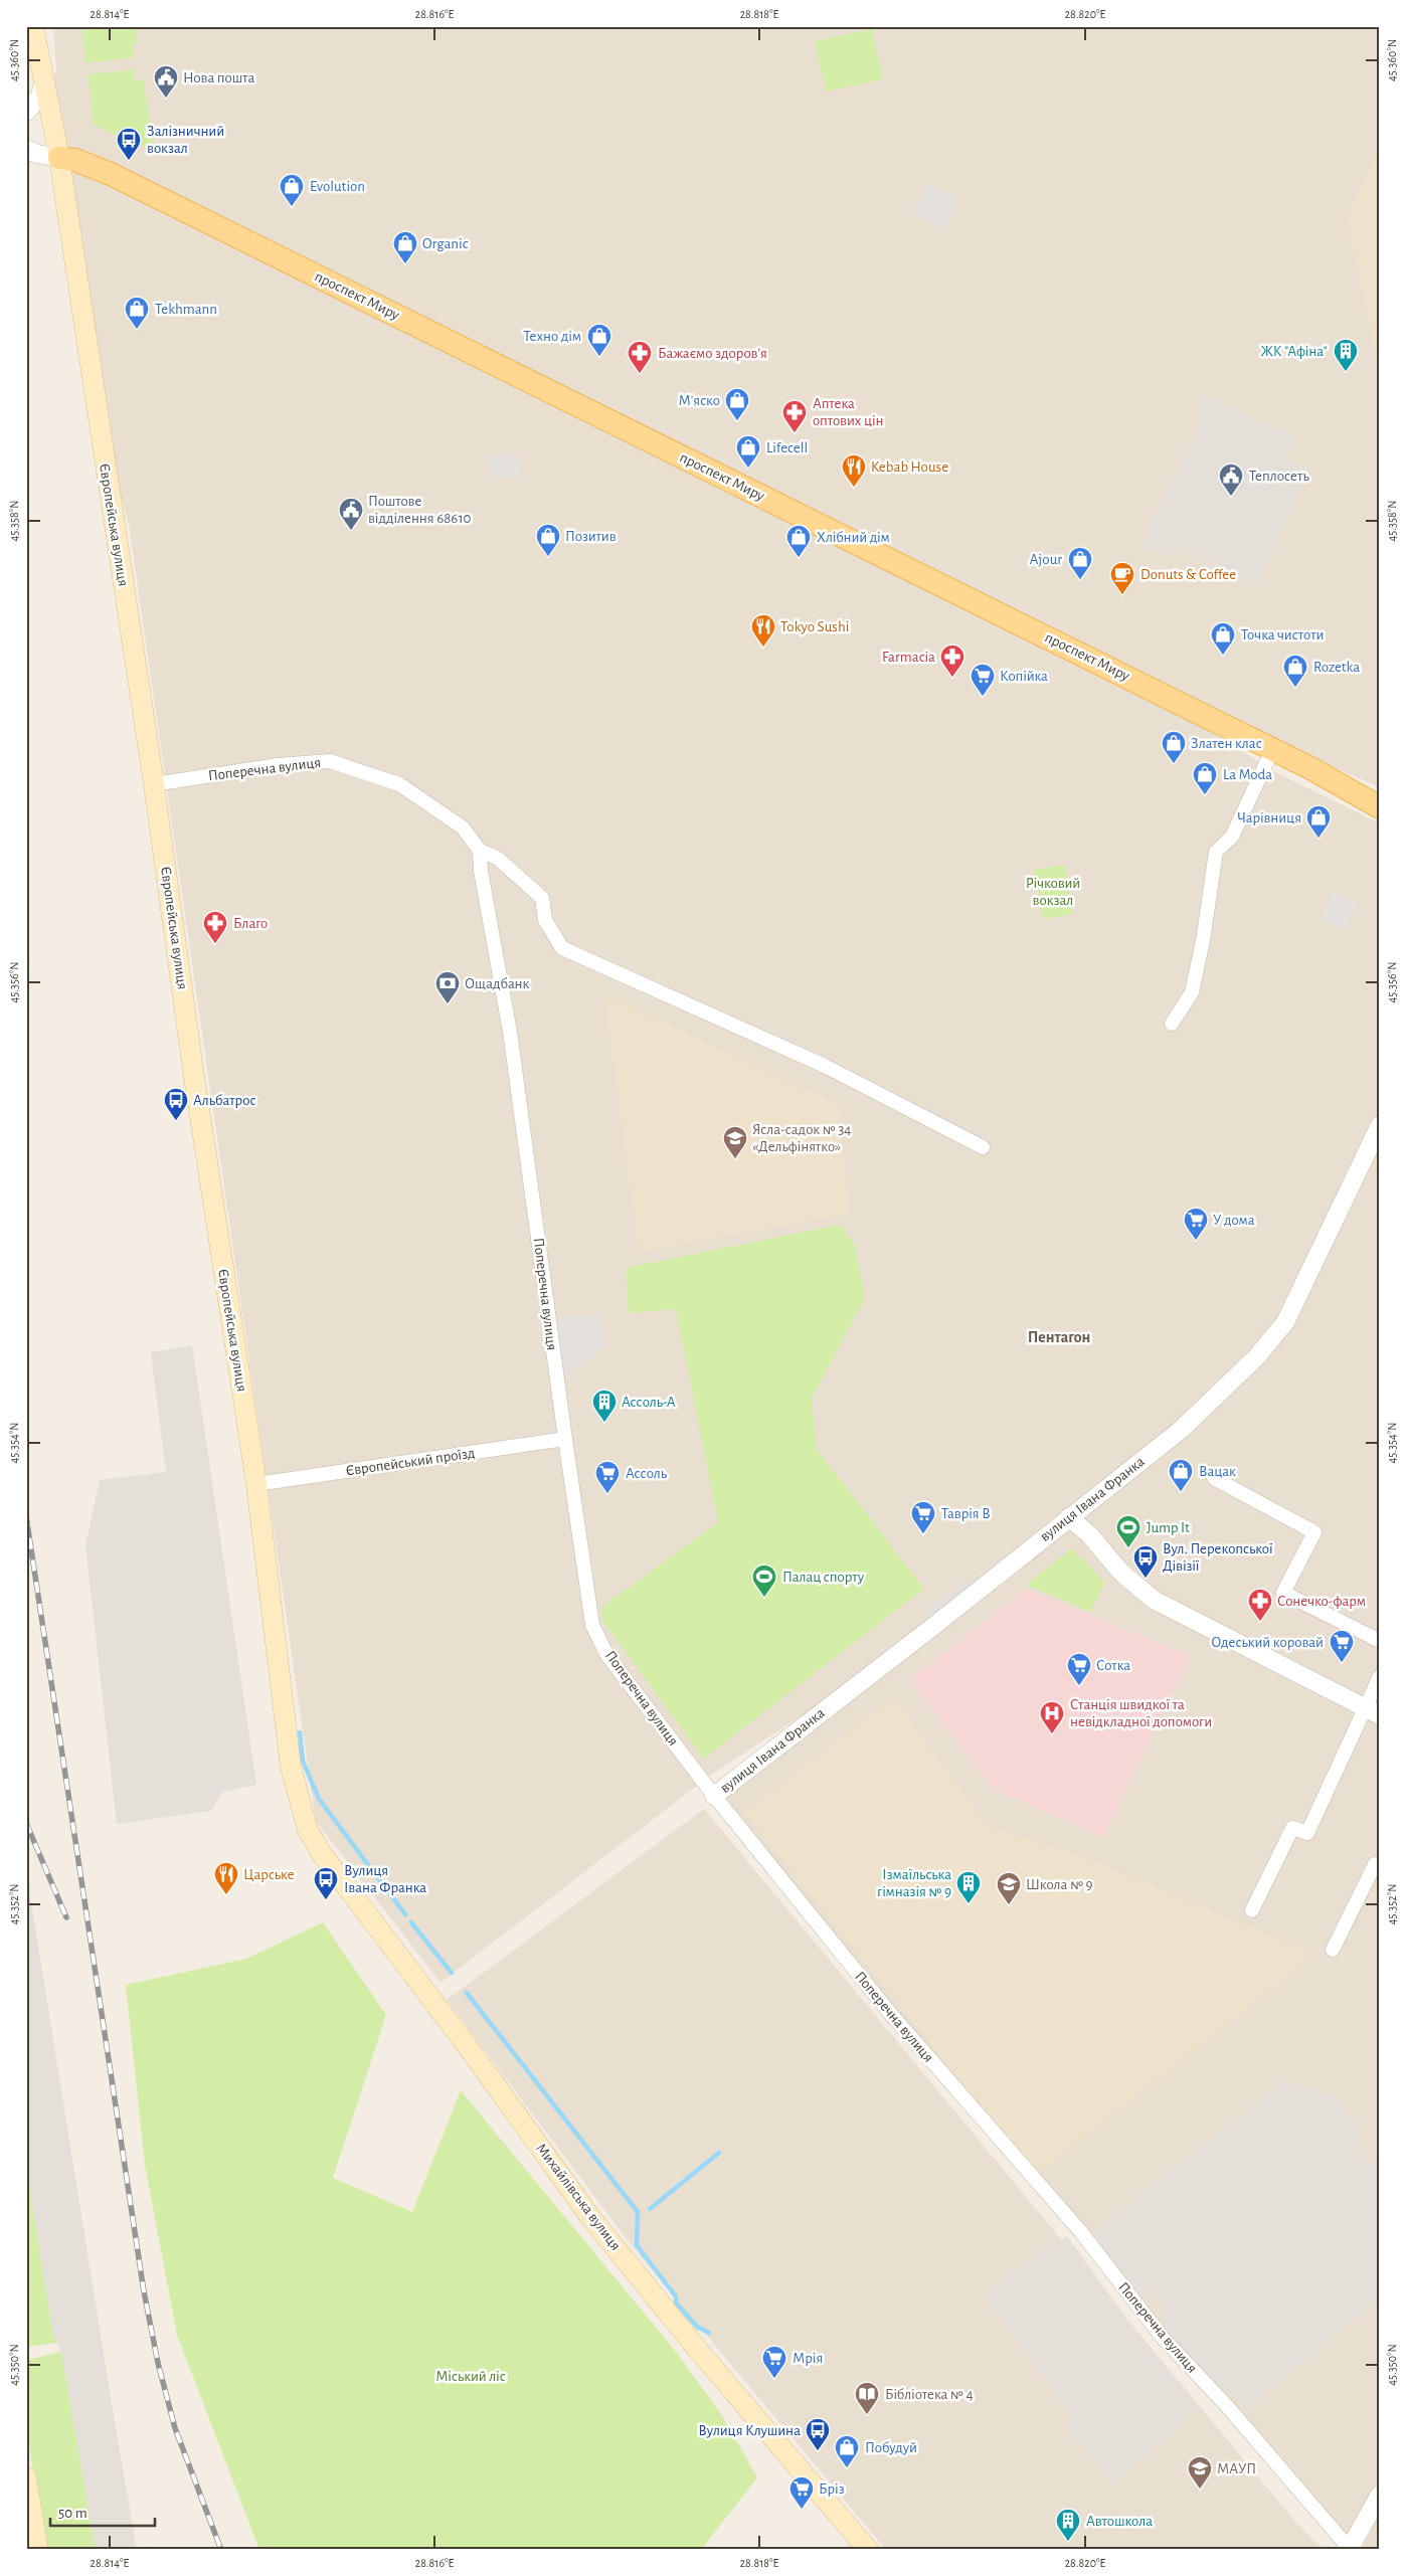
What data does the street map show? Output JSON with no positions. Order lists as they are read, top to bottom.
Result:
{
  "streets": {
    "main road": ["проспект Миру", "Європейська вулиця", "Михайлівська вулиця"],
    "street": ["Поперечна вулиця", "Європейський проїзд", "вулиця Івана Франка"]
  },
  "crossings": [
    ["проспект Миру", "Європейська вулиця"],
    ["Європейська вулиця", "Поперечна вулиця"],
    ["Європейська вулиця", "Європейський проїзд"],
    ["Європейська вулиця", "Михайлівська вулиця"],
    ["Поперечна вулиця", "Європейський проїзд"],
    ["Поперечна вулиця", "вулиця Івана Франка"]
  ],
  "districts": ["Пентагон"],
  "parks": ["Річковий вокзал", "Міський ліс"],
  "places": {
    "public building": ["Нова пошта", "Теплосеть", "Поштове відділення 68610"],
    "bus stop": [
      "Залізничний вокзал",
      "Альбатрос",
      "Вул. Перекопської Дівізії",
      "Вулиця Івана Франка",
      "Вулиця Клушина"
    ],
    "shop": [
      "Evolution",
      "Organic",
      "Tekhmann",
      "Техно дім",
      "М'яско",
      "Lifecell",
      "Позитив",
      "Хлібний дім",
      "Ajour",
      "Точка чистоти",
      "Rozetka",
      "Златен клас",
      "La Moda",
      "Чарівниця",
      "Вацак",
      "Побудуй"
    ],
    "building": [
      "ЖК \"Афіна\"",
      "Ассоль-А",
      "Ізмаїльська гімназія № 9",
      "Автошкола"
    ],
    "pharmacy": [
      "Бажаємо здоровʼя",
      "Аптека оптових цін",
      "Farmacia",
      "Благо",
      "Сонечко-фарм"
    ],
    "restaurant": ["Kebab House", "Tokyo Sushi", "Царське"],
    "cafe": ["Donuts & Coffee"],
    "supermarket": [
      "Копійка",
      "У дома",
      "Ассоль",
      "Таврія В",
      "Одеський коровай",
      "Сотка",
      "Мрія",
      "Бріз"
    ],
    "bank": ["Ощадбанк"],
    "school or university": ["Ясла-садок № 34 «Дельфінятко»", "Школа № 9", "МАУП"],
    "sports": ["Jump It", "Палац спорту"],
    "hospital": ["Станція швидкої та невідкладної допомоги"],
    "library": ["Бібліотека № 4"]
  },
  "scale_bar": "50 m",
  "coordinates": [
    "28.814°E",
    "28.816°E",
    "28.818°E",
    "28.820°E",
    "45.360°N",
    "45.358°N",
    "45.356°N",
    "45.354°N",
    "45.352°N",
    "45.350°N"
  ]
}
